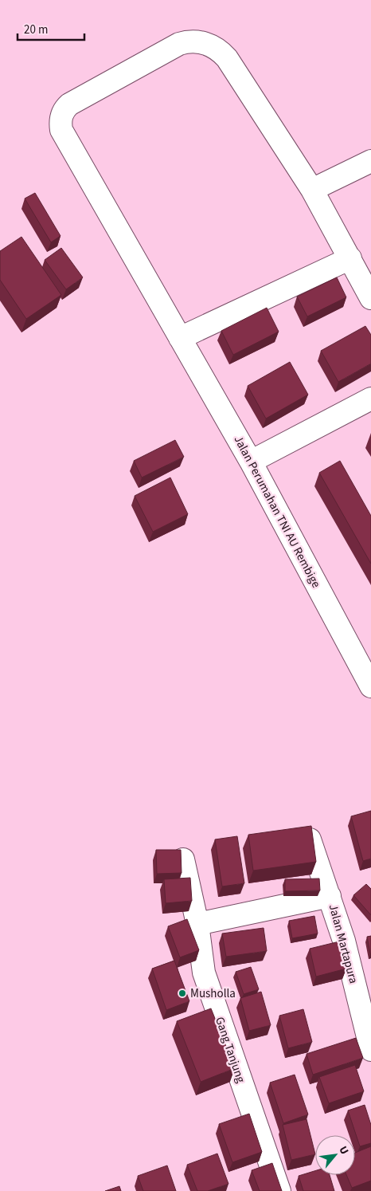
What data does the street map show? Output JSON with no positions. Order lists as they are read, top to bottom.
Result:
{
  "streets": {
    "street": ["Jalan Perumahan TNI AU Rembige", "Jalan Martapura", "Gang Tanjung"]
  },
  "places": ["Musholla"],
  "scale_bar": "20 m",
  "north": "top right"
}
